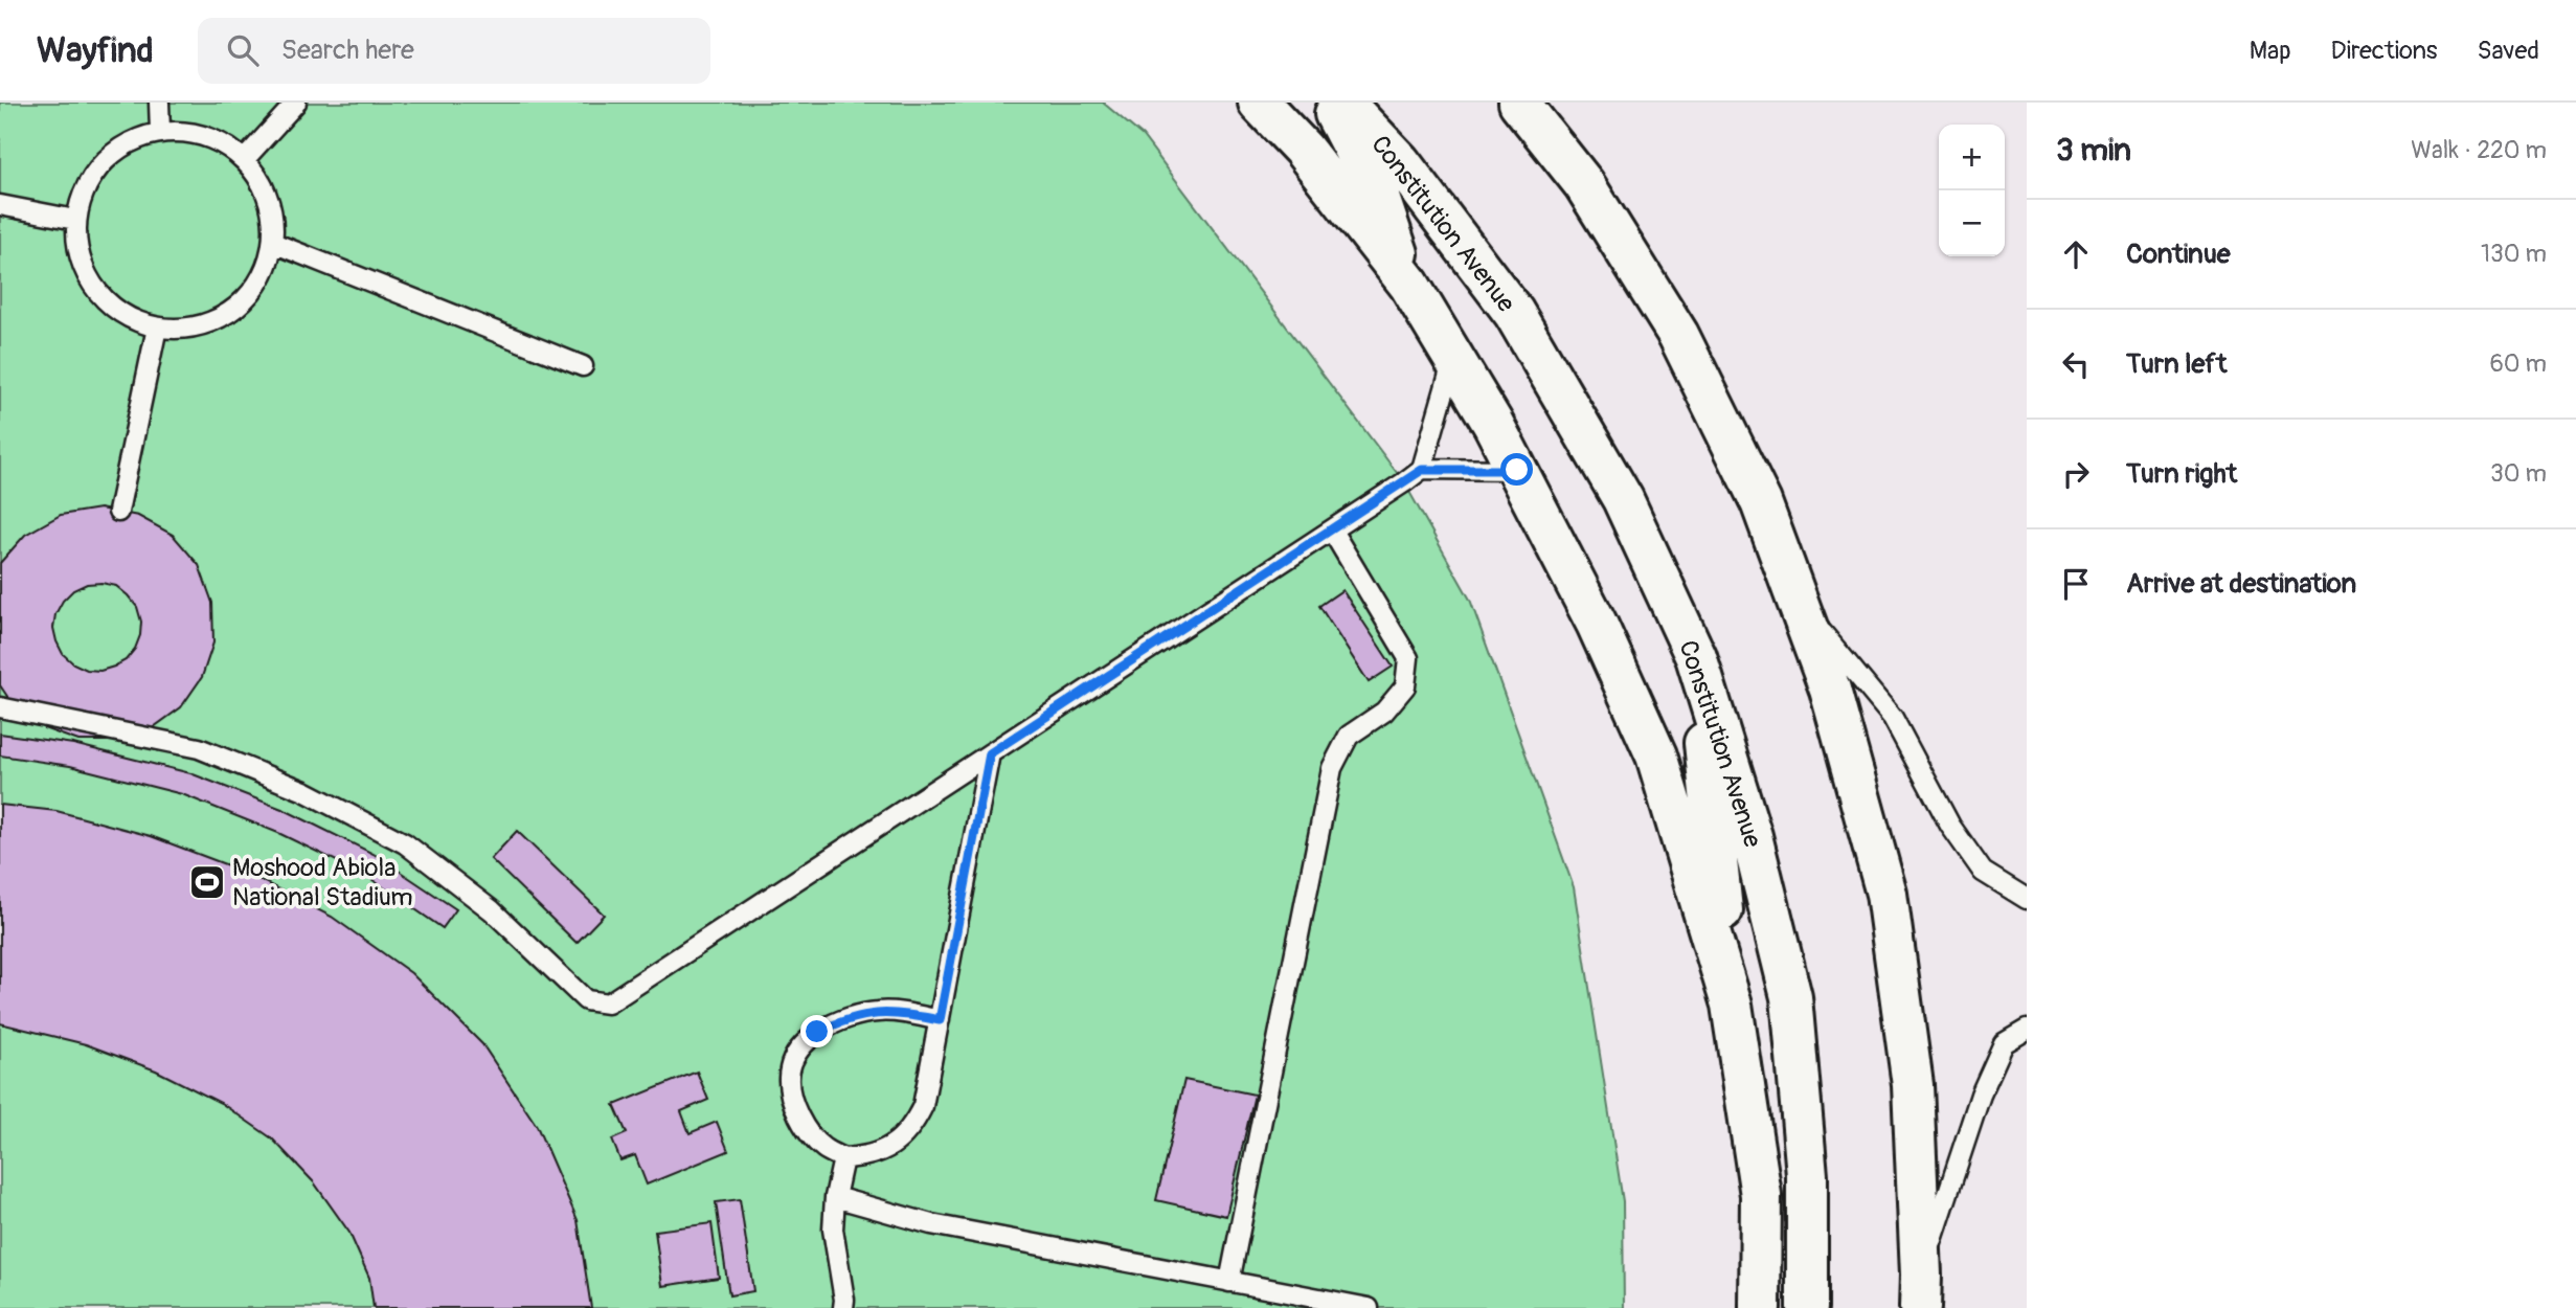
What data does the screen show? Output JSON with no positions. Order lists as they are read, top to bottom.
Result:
{
  "streets": {
    "highway": ["Constitution Avenue"]
  },
  "places": {
    "sports": ["Moshood Abiola National Stadium"]
  },
  "page": {
    "header": "Wayfind",
    "search": "Search here",
    "nav": ["Map", "Directions", "Saved"],
    "heading": ["3 min", "Walk · 220 m"],
    "map_buttons": ["+", "−"],
    "list": [
      ["Continue", "130 m"],
      ["Turn left", "60 m"],
      ["Turn right", "30 m"],
      "Arrive at destination"
    ]
  }
}
